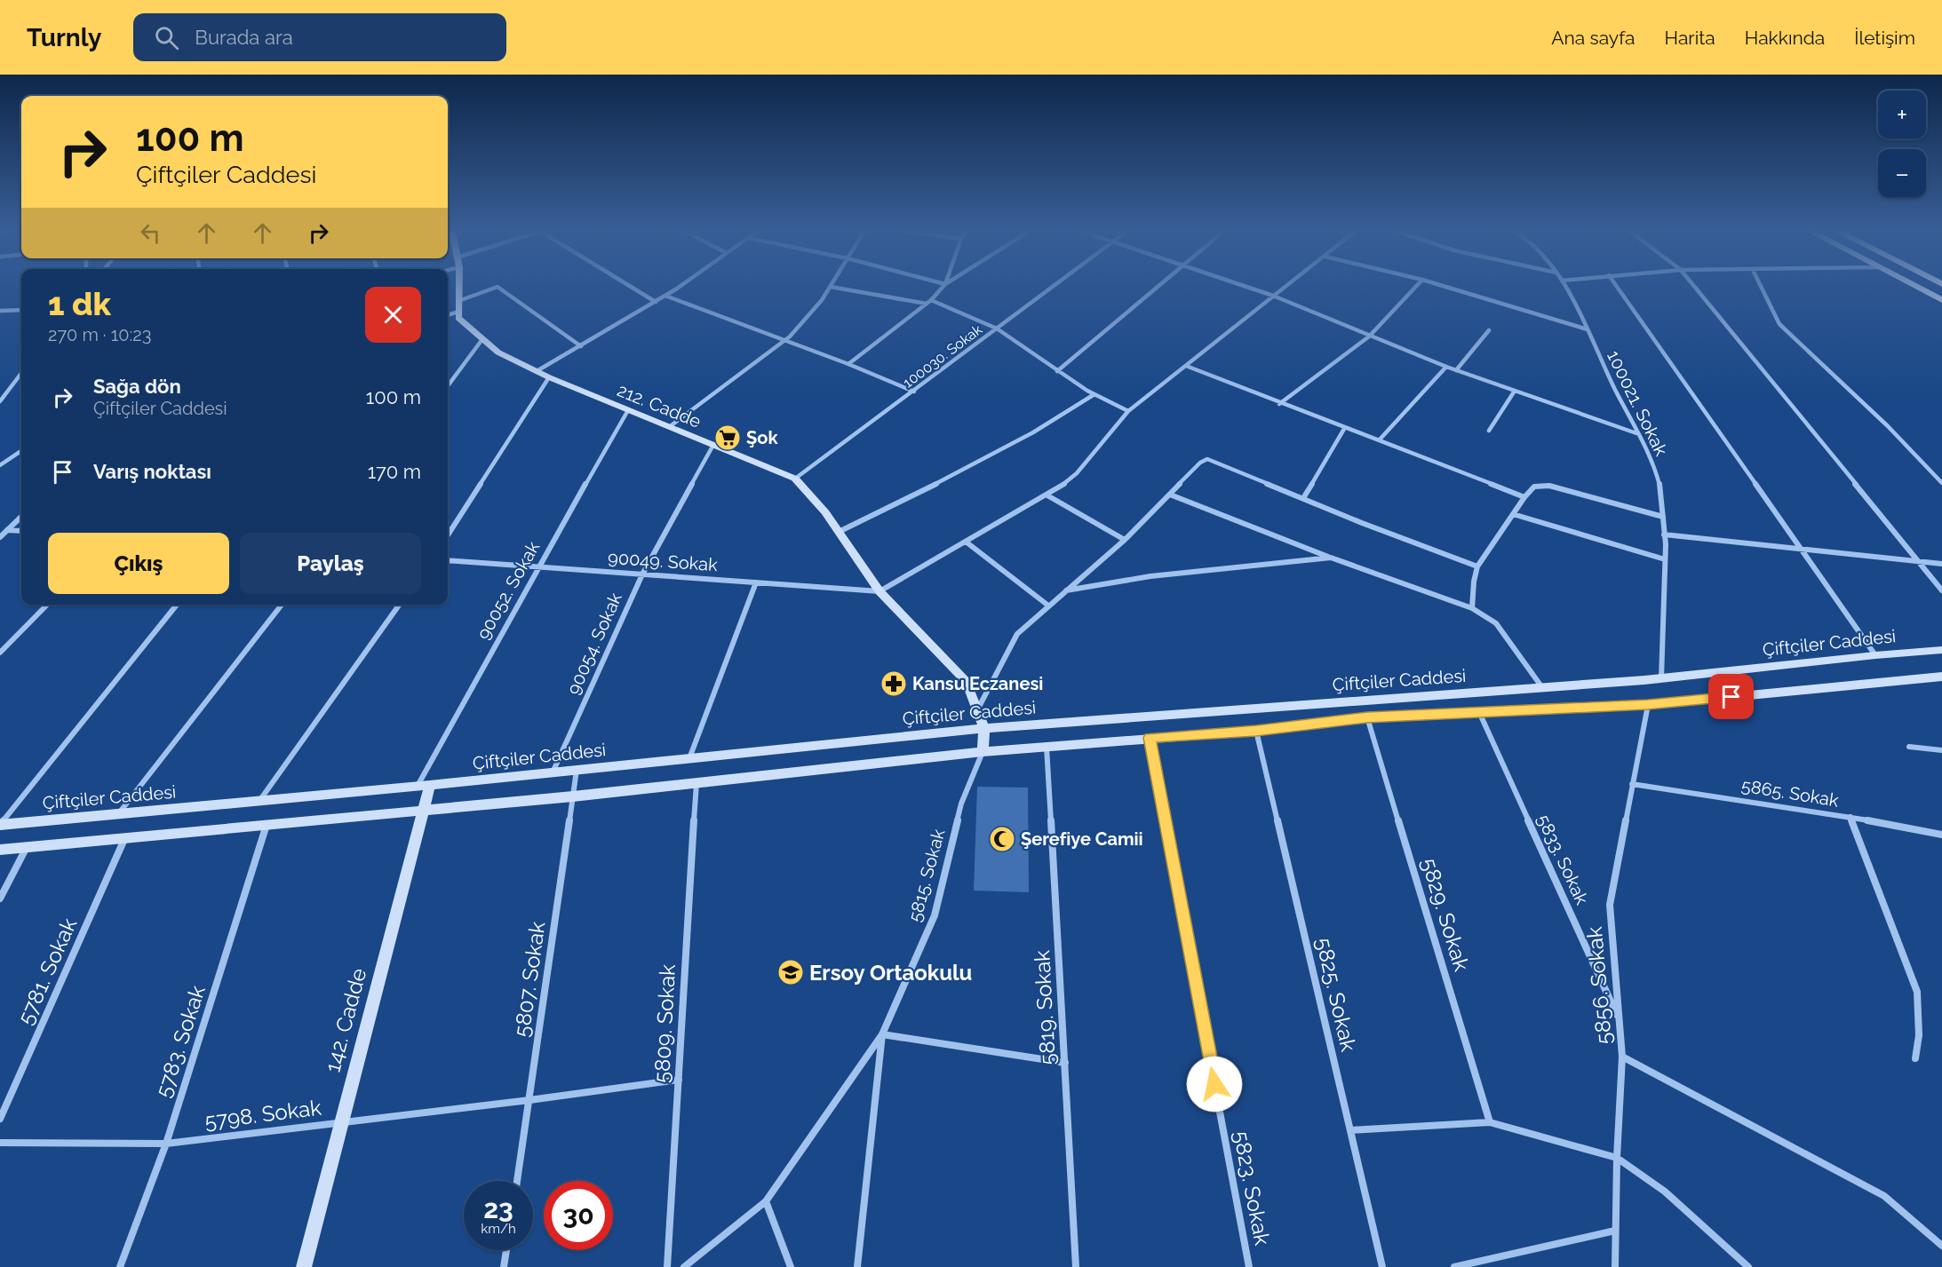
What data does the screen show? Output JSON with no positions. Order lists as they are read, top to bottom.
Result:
{
  "streets": {
    "street": [
      "100030. Sokak",
      "100021. Sokak",
      "212. Cadde",
      "90049. Sokak",
      "90052. Sokak",
      "Çiftçiler Caddesi",
      "90054. Sokak",
      "5865. Sokak",
      "5833. Sokak",
      "5815. Sokak",
      "5829. Sokak",
      "5781. Sokak",
      "5807. Sokak",
      "5856. Sokak",
      "5825. Sokak",
      "5819. Sokak",
      "142. Cadde",
      "5809. Sokak",
      "5783. Sokak",
      "5798. Sokak",
      "5823. Sokak"
    ]
  },
  "crossings": [
    ["100030. Sokak", "212. Cadde"],
    ["100021. Sokak", "Çiftçiler Caddesi"],
    ["212. Cadde", "90049. Sokak"],
    ["212. Cadde", "90052. Sokak"],
    ["212. Cadde", "Çiftçiler Caddesi"],
    ["212. Cadde", "90054. Sokak"],
    ["90049. Sokak", "90052. Sokak"],
    ["90049. Sokak", "90054. Sokak"],
    ["90052. Sokak", "Çiftçiler Caddesi"],
    ["90052. Sokak", "142. Cadde"],
    ["Çiftçiler Caddesi", "90054. Sokak"],
    ["Çiftçiler Caddesi", "5833. Sokak"],
    ["Çiftçiler Caddesi", "5815. Sokak"],
    ["Çiftçiler Caddesi", "5829. Sokak"],
    ["Çiftçiler Caddesi", "5781. Sokak"],
    ["Çiftçiler Caddesi", "5807. Sokak"],
    ["Çiftçiler Caddesi", "5856. Sokak"],
    ["Çiftçiler Caddesi", "5825. Sokak"],
    ["Çiftçiler Caddesi", "5819. Sokak"],
    ["Çiftçiler Caddesi", "142. Cadde"],
    ["Çiftçiler Caddesi", "5809. Sokak"],
    ["Çiftçiler Caddesi", "5783. Sokak"],
    ["Çiftçiler Caddesi", "5823. Sokak"],
    ["5865. Sokak", "5856. Sokak"],
    ["5833. Sokak", "5856. Sokak"],
    ["5807. Sokak", "5798. Sokak"],
    ["142. Cadde", "5798. Sokak"],
    ["5809. Sokak", "5798. Sokak"],
    ["5783. Sokak", "5798. Sokak"]
  ],
  "places": {
    "supermarket": ["Şok"],
    "pharmacy": ["Kansu Eczanesi"],
    "mosque": ["Şerefiye Camii"],
    "school or university": ["Ersoy Ortaokulu"]
  },
  "page": {
    "header": "Turnly",
    "search": "Burada ara",
    "nav": [
      "Ana sayfa",
      "Harita",
      "Hakkında",
      "İletişim"
    ],
    "map_buttons": ["+", "−"],
    "turn": ["100 m", "Çiftçiler Caddesi"],
    "heading": ["1 dk", "270 m · 10:23"],
    "list": [
      {
        "name": "Sağa dön",
        "note": "Çiftçiler Caddesi",
        "value": "100 m"
      },
      {
        "name": "Varış noktası",
        "value": "170 m"
      }
    ],
    "buttons": ["Çıkış", "Paylaş"],
    "speed": "23 km/h",
    "limit": "30"
  }
}
